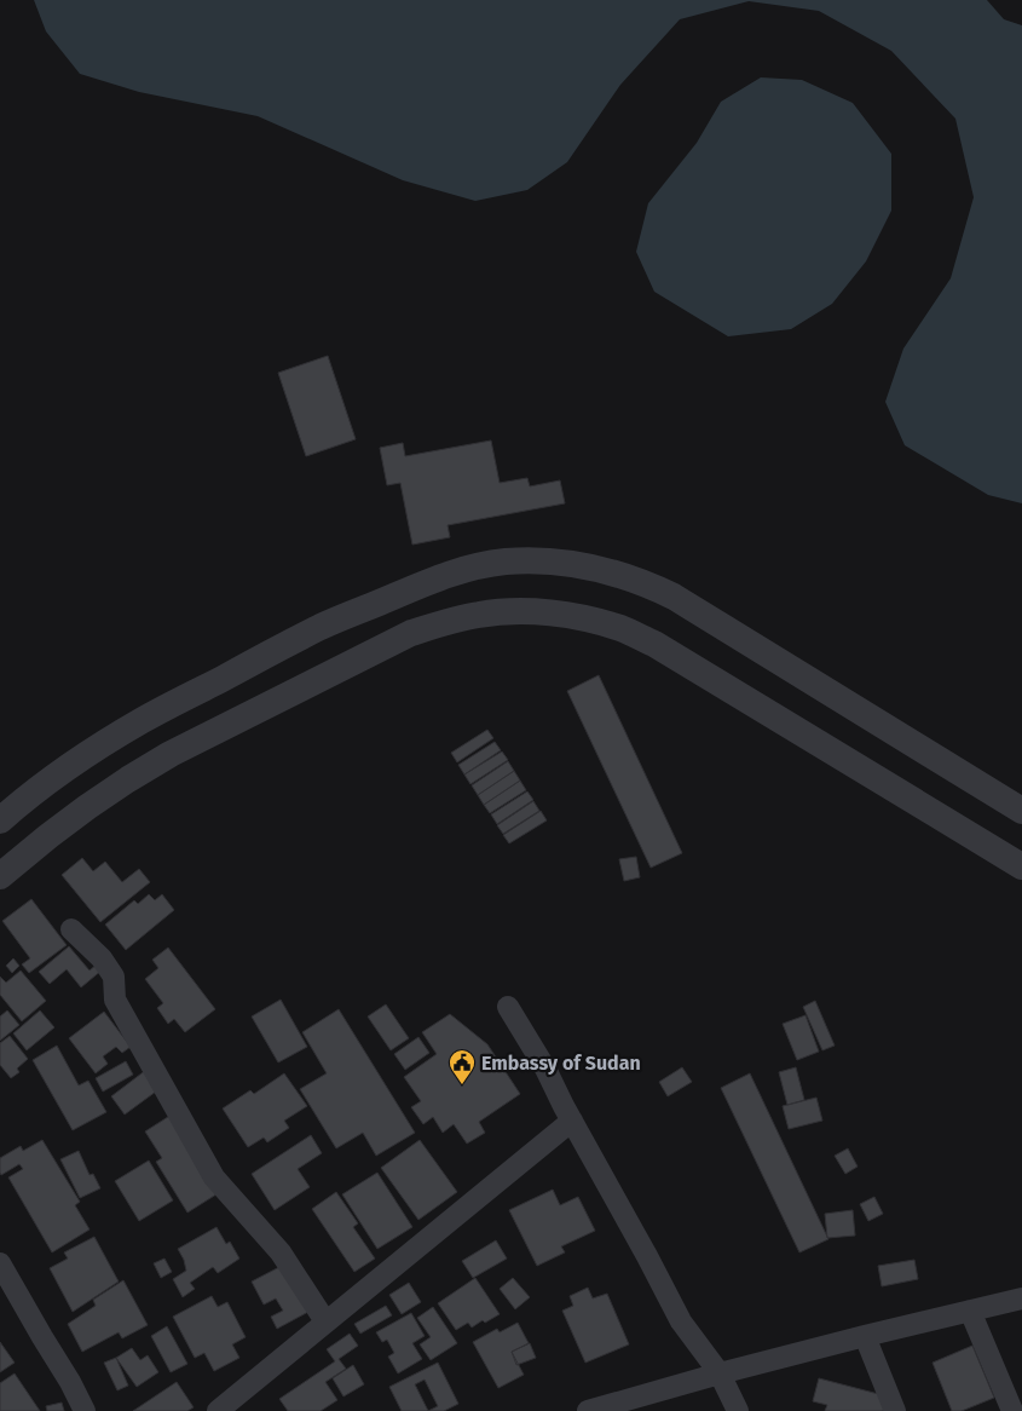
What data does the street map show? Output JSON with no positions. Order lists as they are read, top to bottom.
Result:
{
  "places": {
    "public building": ["Embassy of Sudan"]
  }
}
